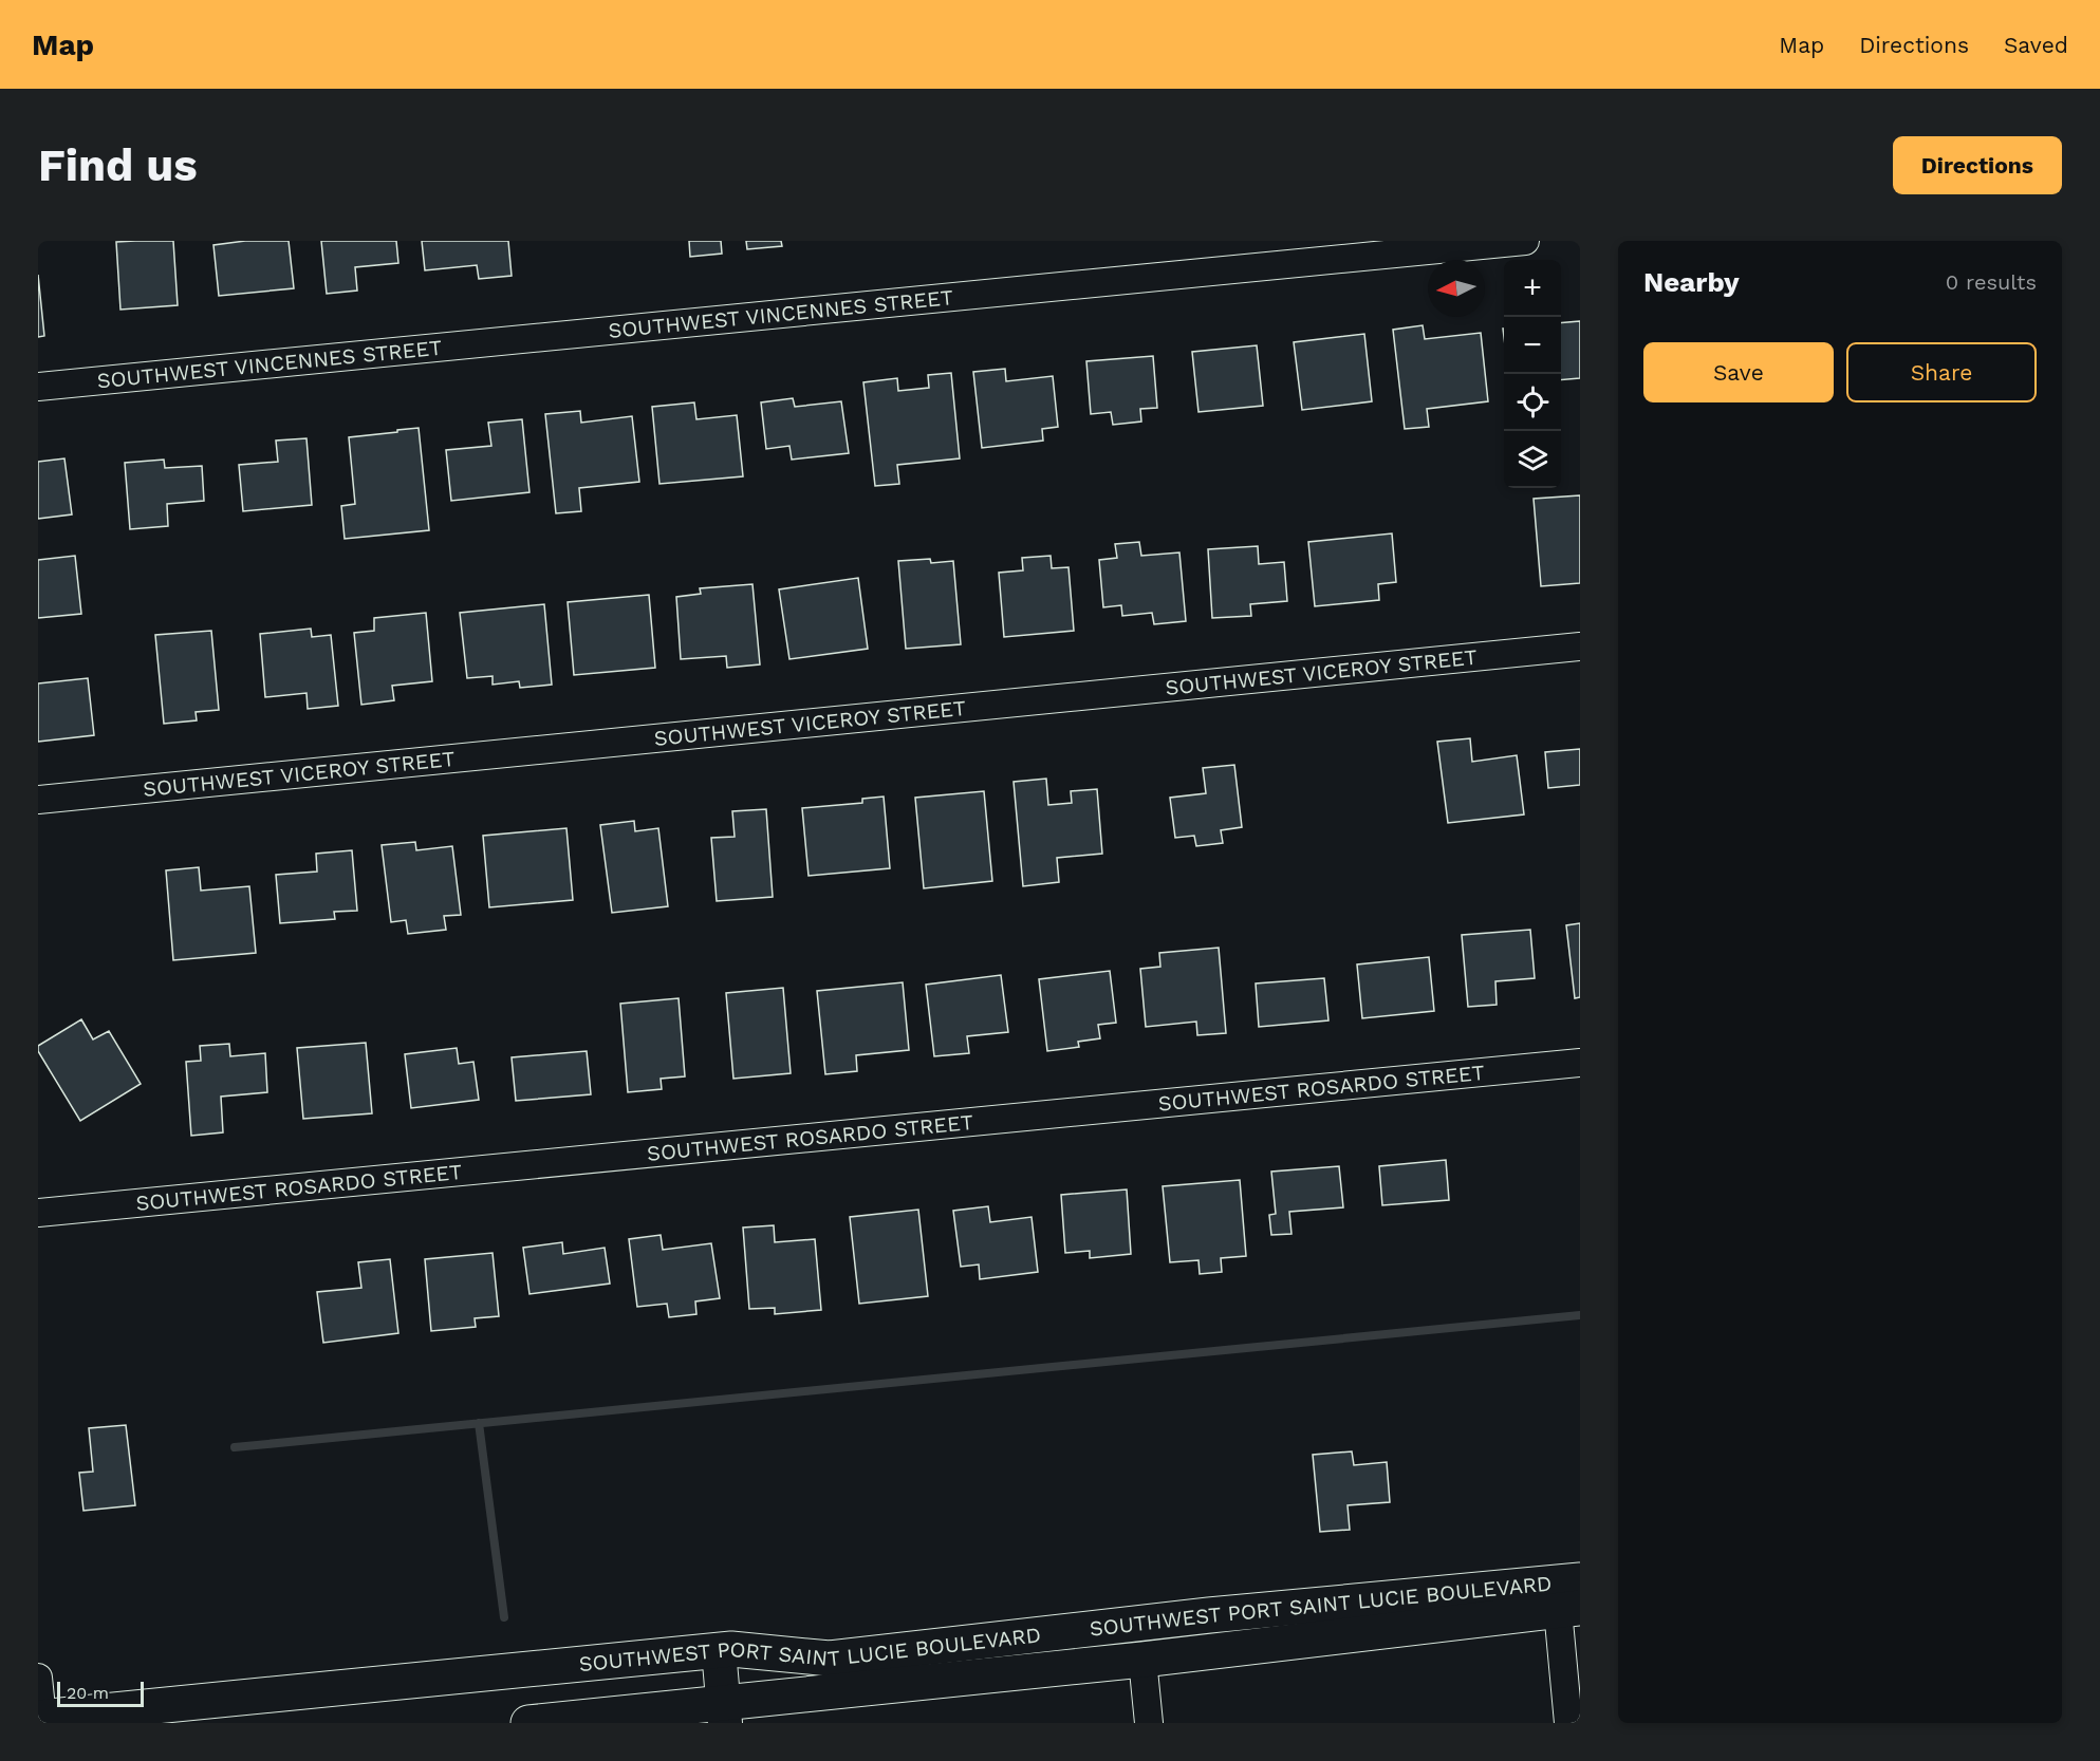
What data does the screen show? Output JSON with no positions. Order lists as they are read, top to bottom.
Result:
{
  "streets": {
    "main road": ["SOUTHWEST PORT SAINT LUCIE BOULEVARD"],
    "street": ["SOUTHWEST VINCENNES STREET", "SOUTHWEST VICEROY STREET", "SOUTHWEST ROSARDO STREET"]
  },
  "scale_bar": "20 m",
  "north": "left",
  "page": {
    "header": "Map",
    "nav": ["Map", "Directions", "Saved"],
    "buttons": [
      "Directions",
      ["Save", "Share"]
    ],
    "title": "Find us",
    "heading": ["Nearby", "0 results"],
    "map_buttons": ["+", "−"],
    "scale": "20 m"
  }
}
